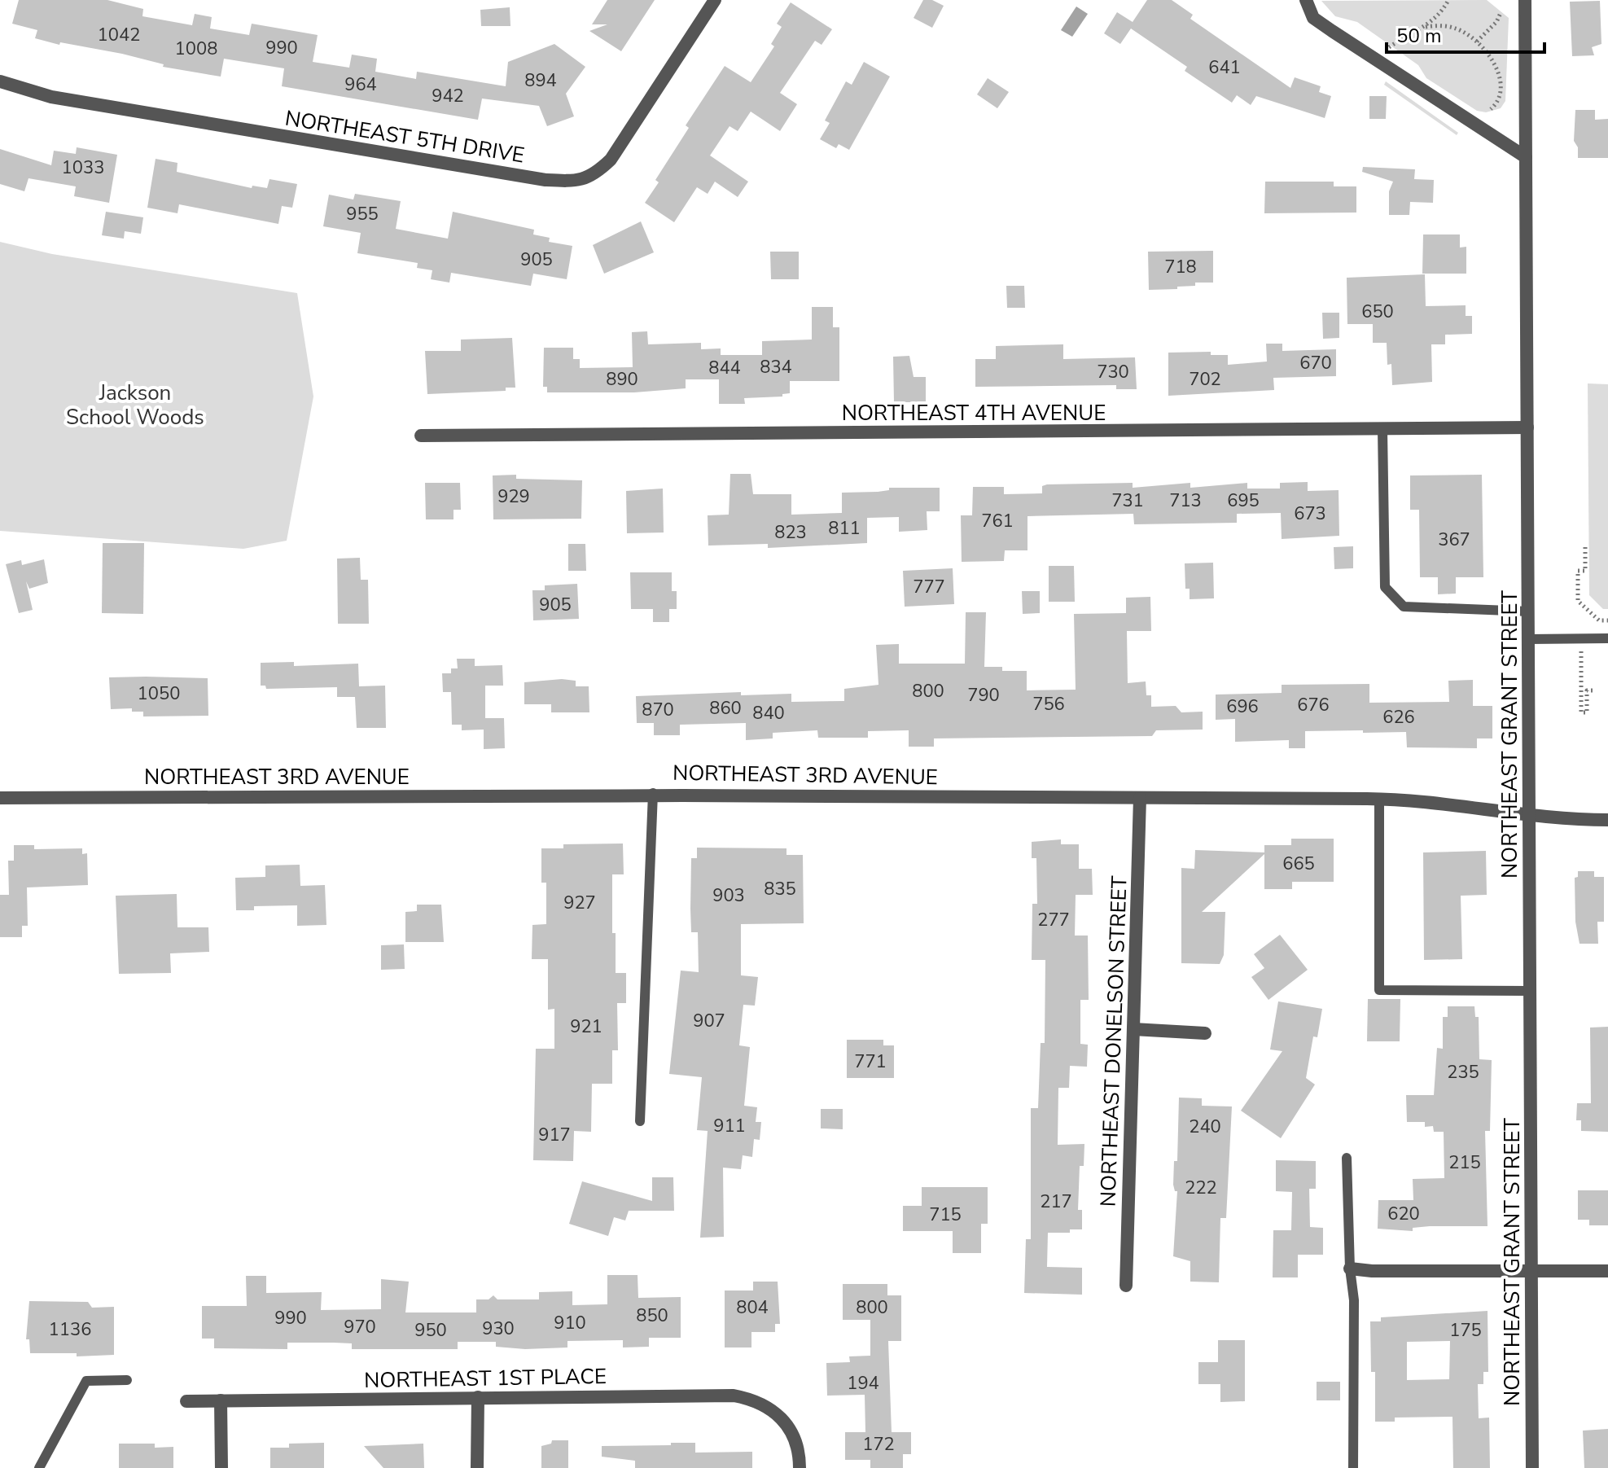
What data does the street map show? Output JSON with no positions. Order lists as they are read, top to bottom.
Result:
{
  "streets": {
    "street": [
      "NORTHEAST 5TH DRIVE",
      "NORTHEAST 4TH AVENUE",
      "NORTHEAST GRANT STREET",
      "NORTHEAST 3RD AVENUE",
      "NORTHEAST DONELSON STREET",
      "NORTHEAST 1ST PLACE"
    ]
  },
  "crossings": [
    ["NORTHEAST 4TH AVENUE", "NORTHEAST GRANT STREET"],
    ["NORTHEAST GRANT STREET", "NORTHEAST 3RD AVENUE"],
    ["NORTHEAST 3RD AVENUE", "NORTHEAST DONELSON STREET"]
  ],
  "parks": ["Jackson School Woods"],
  "house_numbers": [
    "1042",
    "990",
    "1008",
    "641",
    "894",
    "964",
    "942",
    "1033",
    "955",
    "905",
    "718",
    "650",
    "670",
    "834",
    "844",
    "730",
    "890",
    "702",
    "929",
    "731",
    "713",
    "695",
    "673",
    "761",
    "811",
    "823",
    "367",
    "777",
    "905",
    "800",
    "1050",
    "790",
    "756",
    "676",
    "696",
    "860",
    "870",
    "840",
    "626",
    "665",
    "835",
    "903",
    "927",
    "277",
    "907",
    "921",
    "771",
    "235",
    "911",
    "240",
    "917",
    "215",
    "222",
    "217",
    "620",
    "715",
    "804",
    "800",
    "850",
    "990",
    "910",
    "970",
    "930",
    "1136",
    "950",
    "175",
    "194",
    "172"
  ],
  "scale_bar": "50 m"
}
